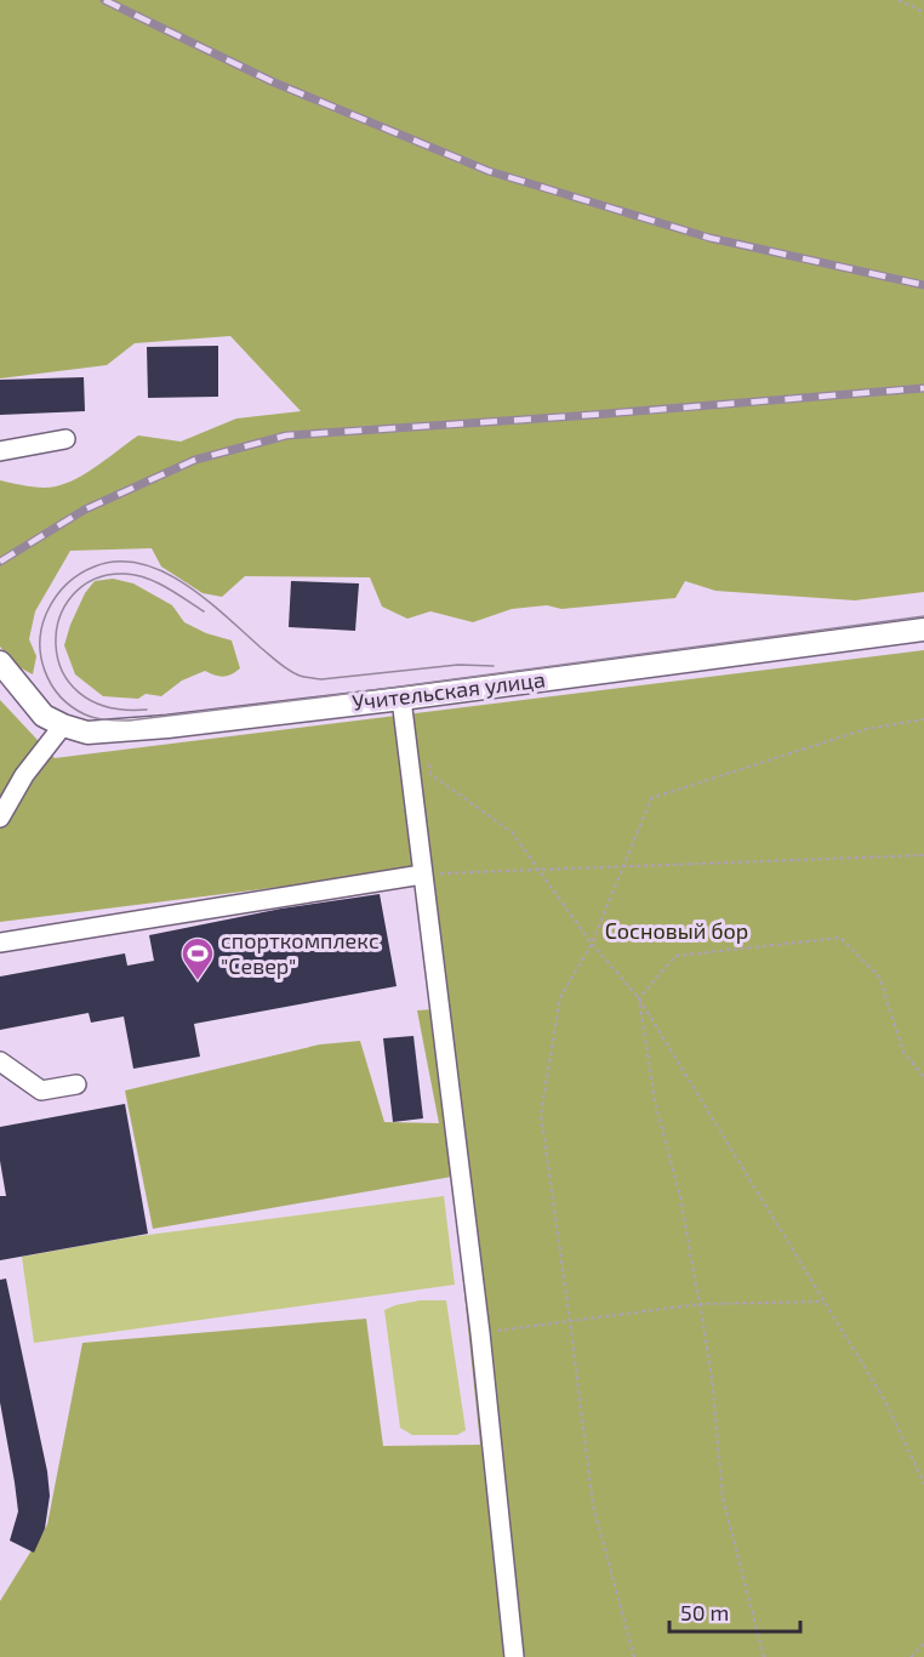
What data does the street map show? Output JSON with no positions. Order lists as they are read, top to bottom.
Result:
{
  "streets": {
    "main road": ["Учительская улица"]
  },
  "parks": ["Сосновый бор"],
  "places": {
    "sports": ["спорткомплекс \"Север\""]
  },
  "scale_bar": "50 m"
}
